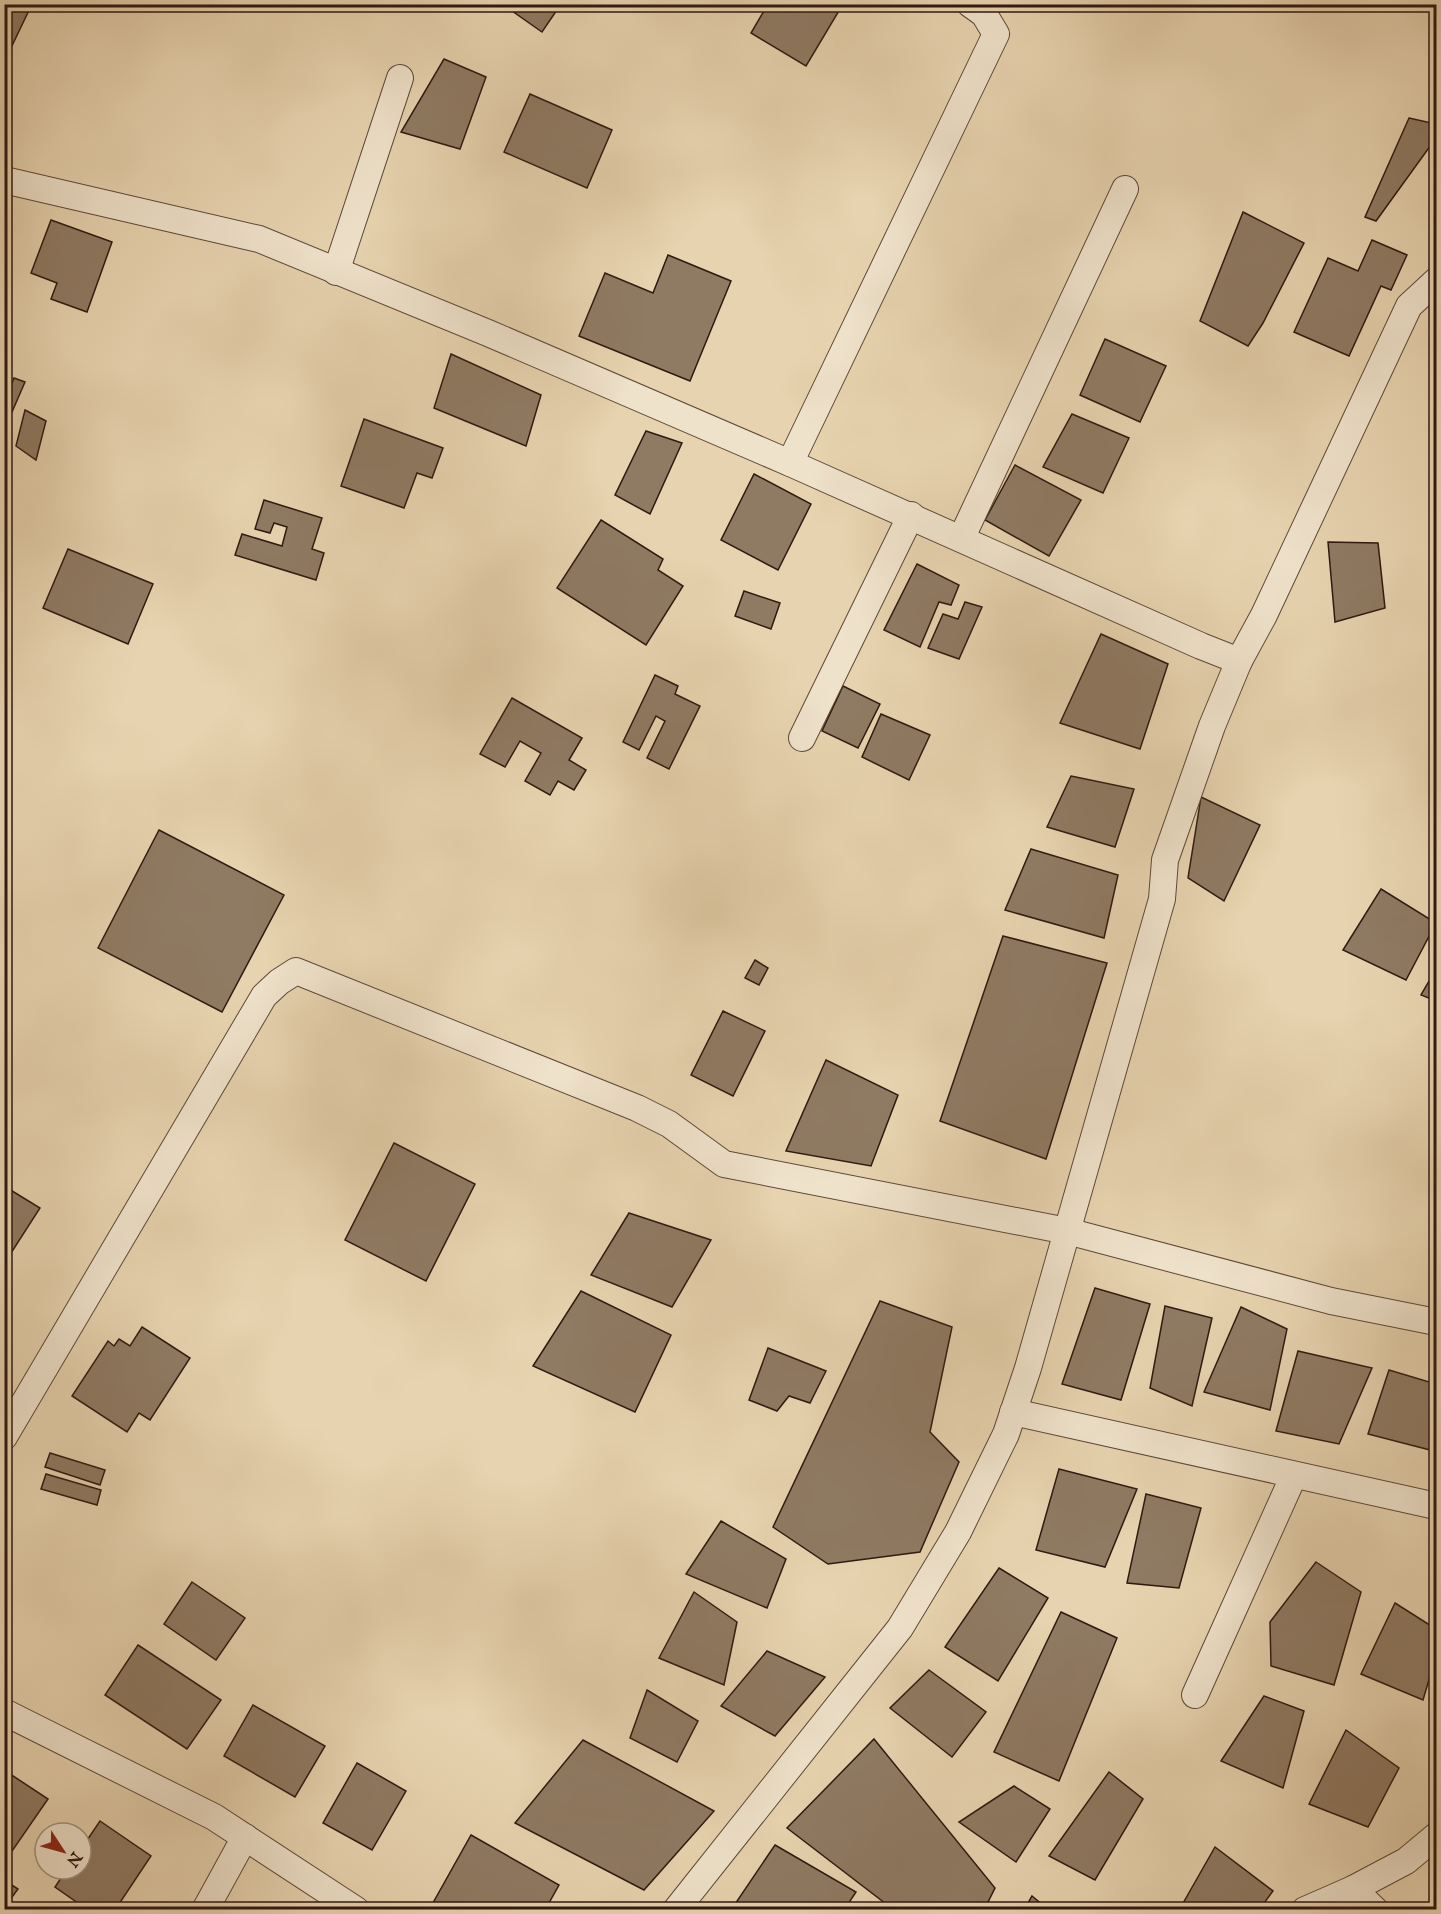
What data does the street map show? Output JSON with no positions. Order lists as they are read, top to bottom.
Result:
{
  "north": "bottom right"
}
